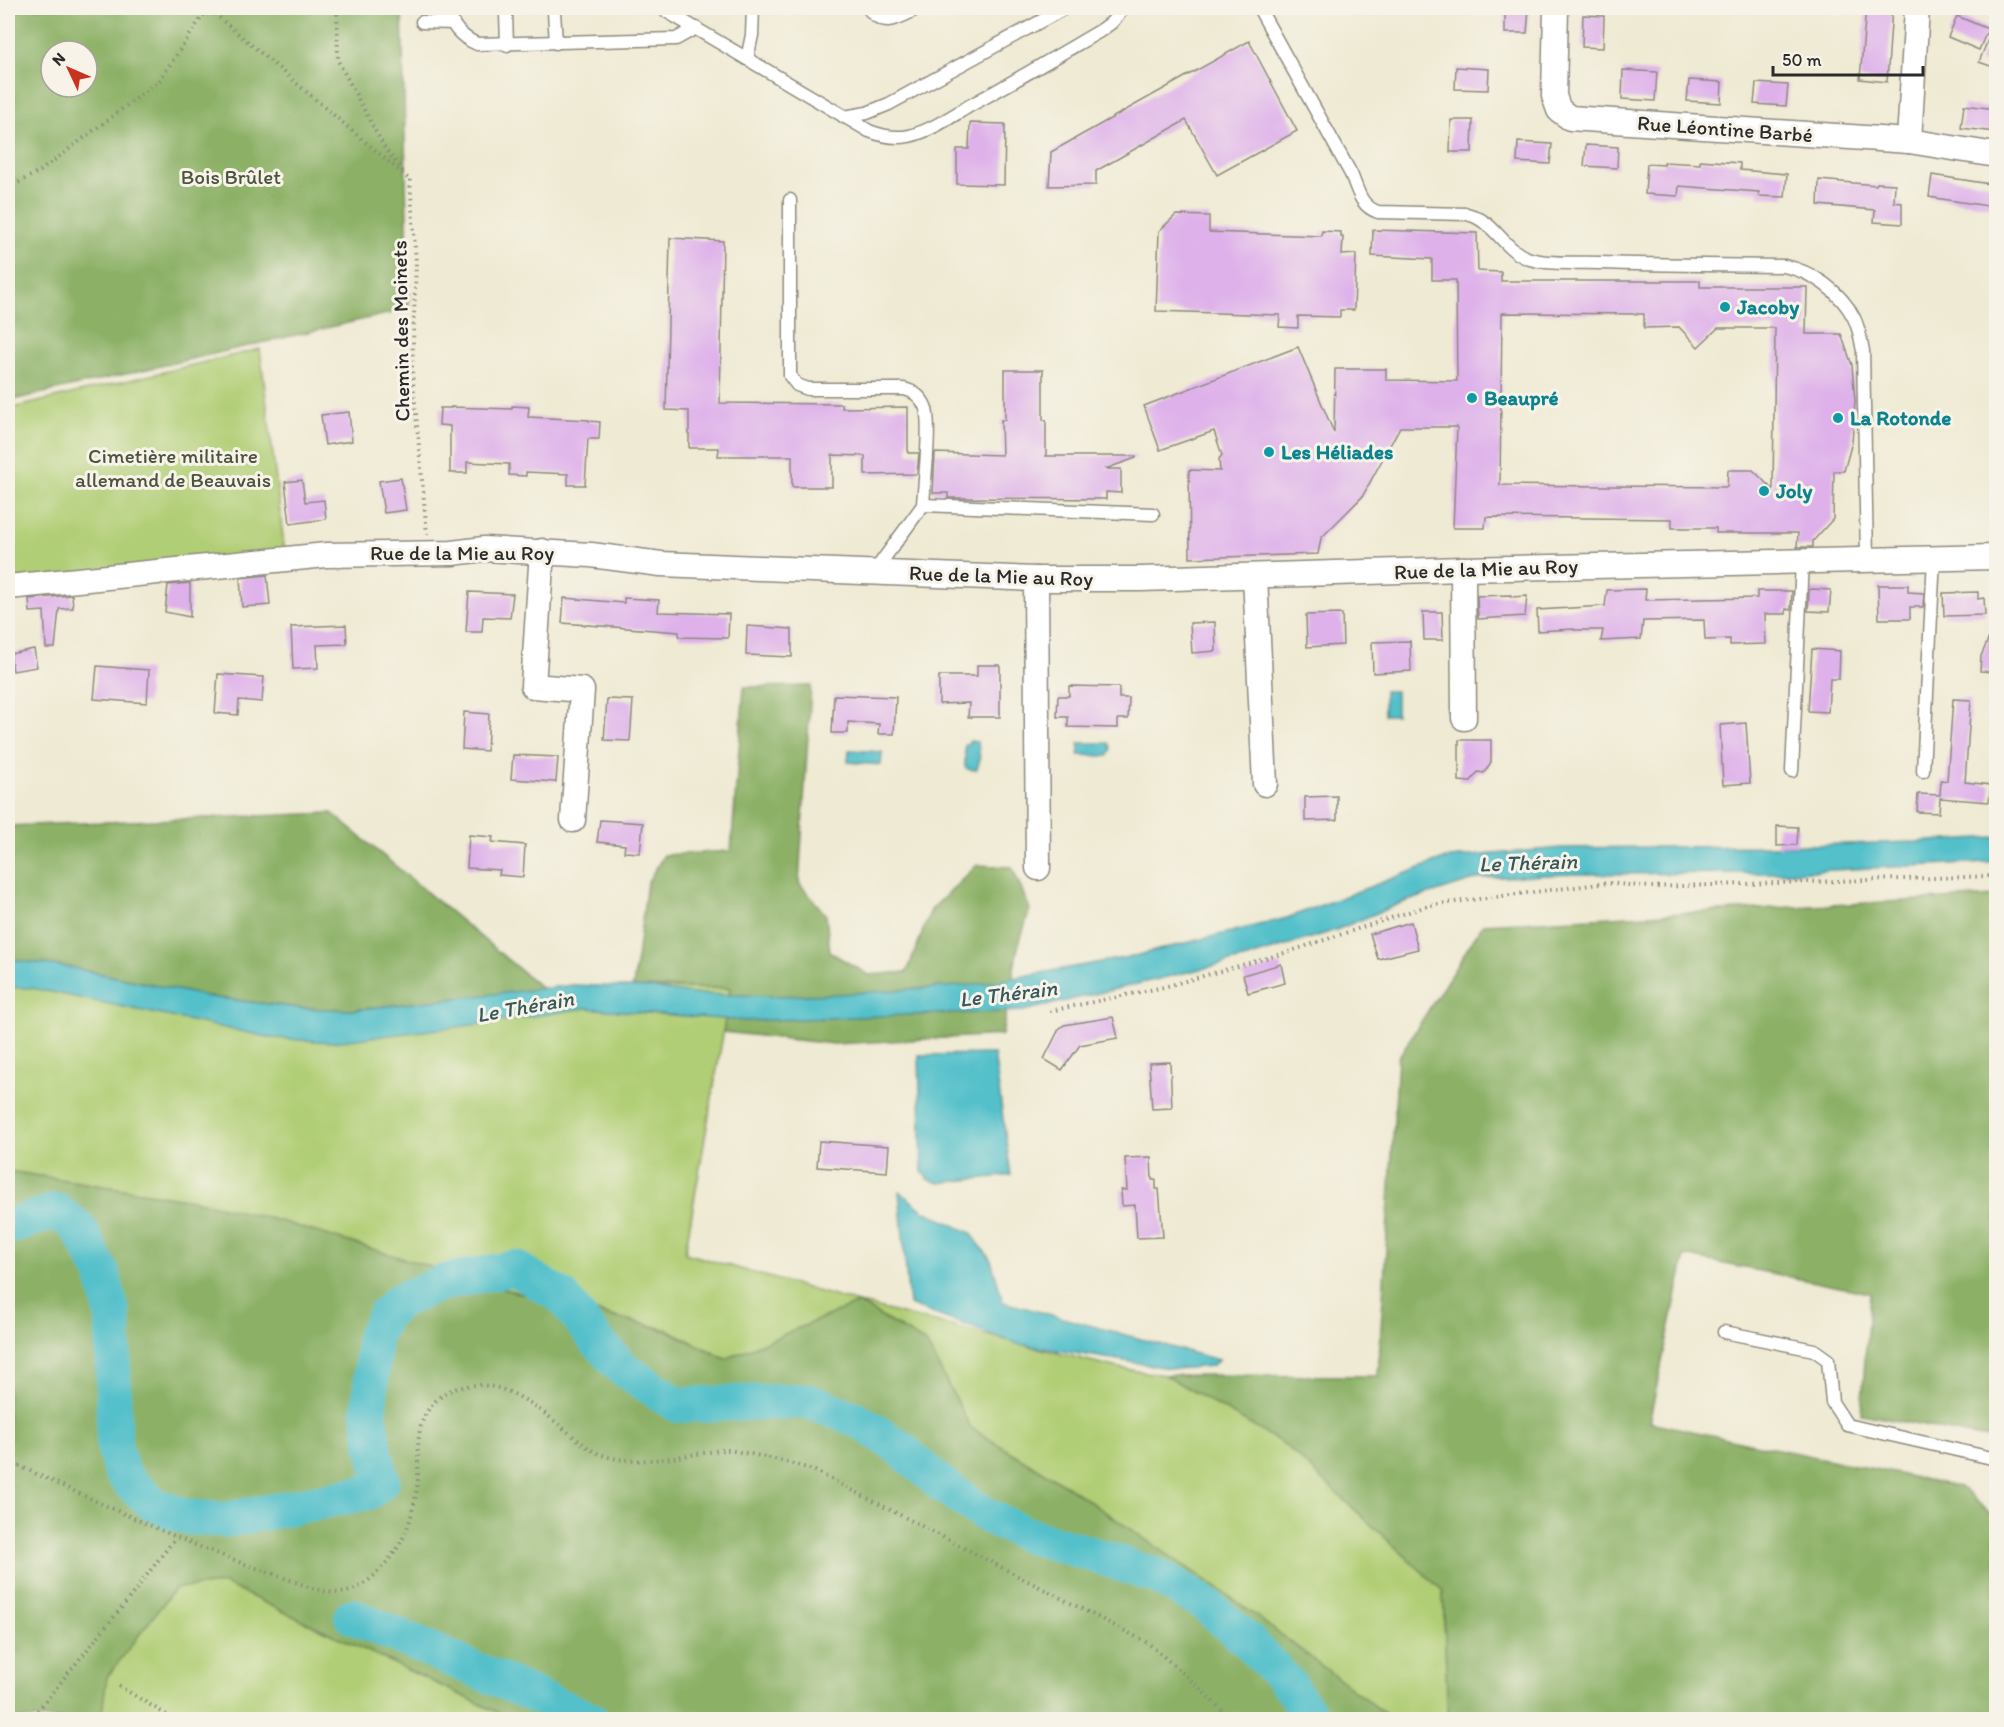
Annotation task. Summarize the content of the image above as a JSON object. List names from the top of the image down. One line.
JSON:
{"streets":{"street":["Rue Léontine Barbé","Rue de la Mie au Roy"],"path":["Chemin des Moinets"]},"crossings":[["Chemin des Moinets","Rue de la Mie au Roy"]],"water":["Le Thérain"],"parks":["Bois Brûlet","Cimetière militaire allemand de Beauvais"],"places":["Jacoby","Beaupré","La Rotonde","Les Héliades","Joly"],"scale_bar":"50 m","north":"top left"}
